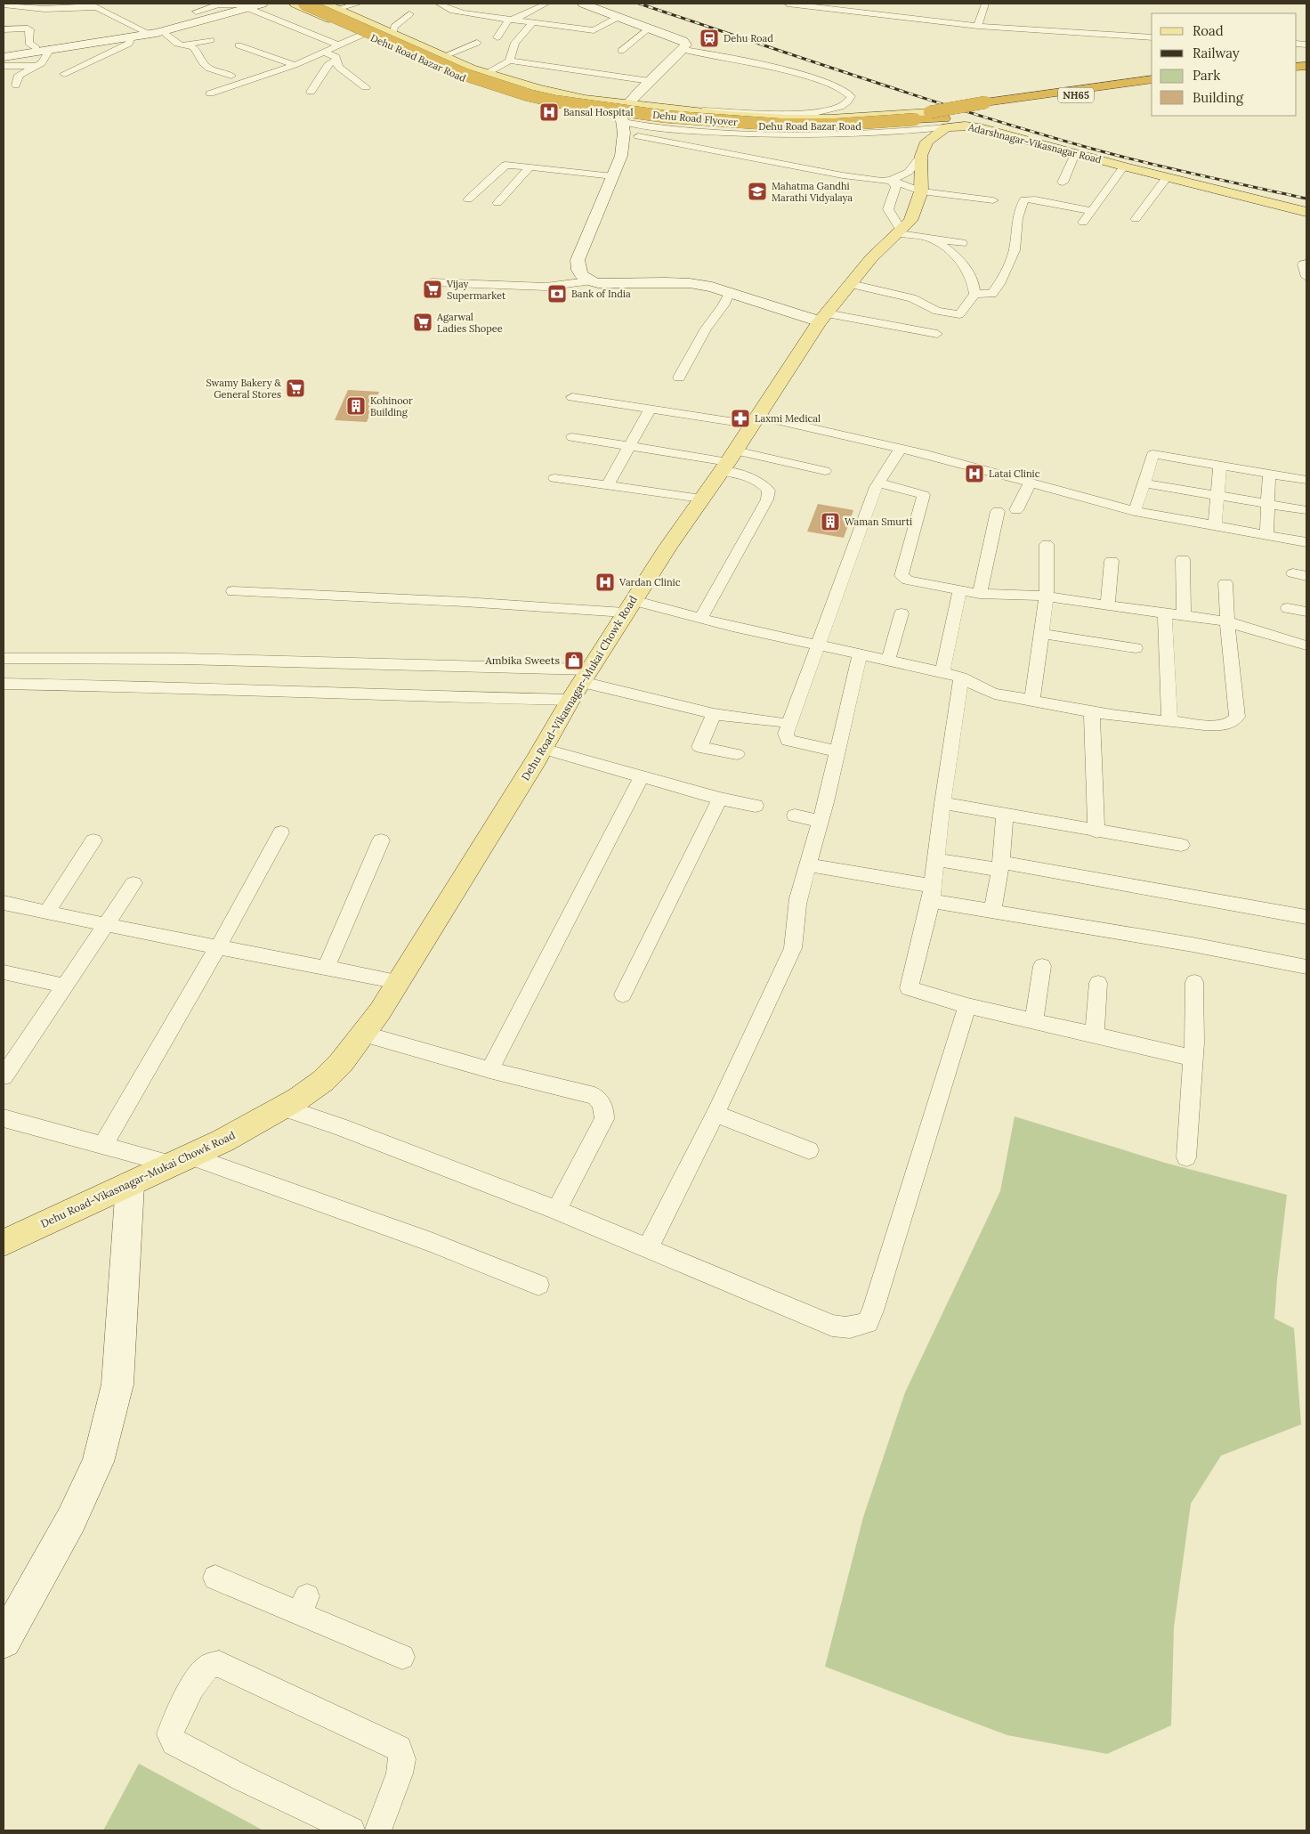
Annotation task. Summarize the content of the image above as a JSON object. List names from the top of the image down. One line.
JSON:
{"streets":{"highway":["NH65","Dehu Road Flyover"],"main road":["Dehu Road Bazar Road","Adarshnagar-Vikasnagar Road","Dehu Road-Vikasnagar-Mukai Chowk Road"]},"crossings":[["Dehu Road Bazar Road","NH65"],["Dehu Road Bazar Road","Dehu Road Flyover"],["Dehu Road Bazar Road","Adarshnagar-Vikasnagar Road"],["NH65","Dehu Road Flyover"],["NH65","Adarshnagar-Vikasnagar Road"],["Dehu Road Flyover","Adarshnagar-Vikasnagar Road"]],"places":{"station":["Dehu Road"],"hospital":["Bansal Hospital","Latai Clinic","Vardan Clinic"],"school or university":["Mahatma Gandhi Marathi Vidyalaya"],"supermarket":["Vijay Supermarket","Agarwal Ladies Shopee","Swamy Bakery & General Stores"],"bank":["Bank of India"],"building":["Kohinoor Building","Waman Smurti"],"pharmacy":["Laxmi Medical"],"shop":["Ambika Sweets"]},"legend":["Road","Railway","Park","Building"]}
